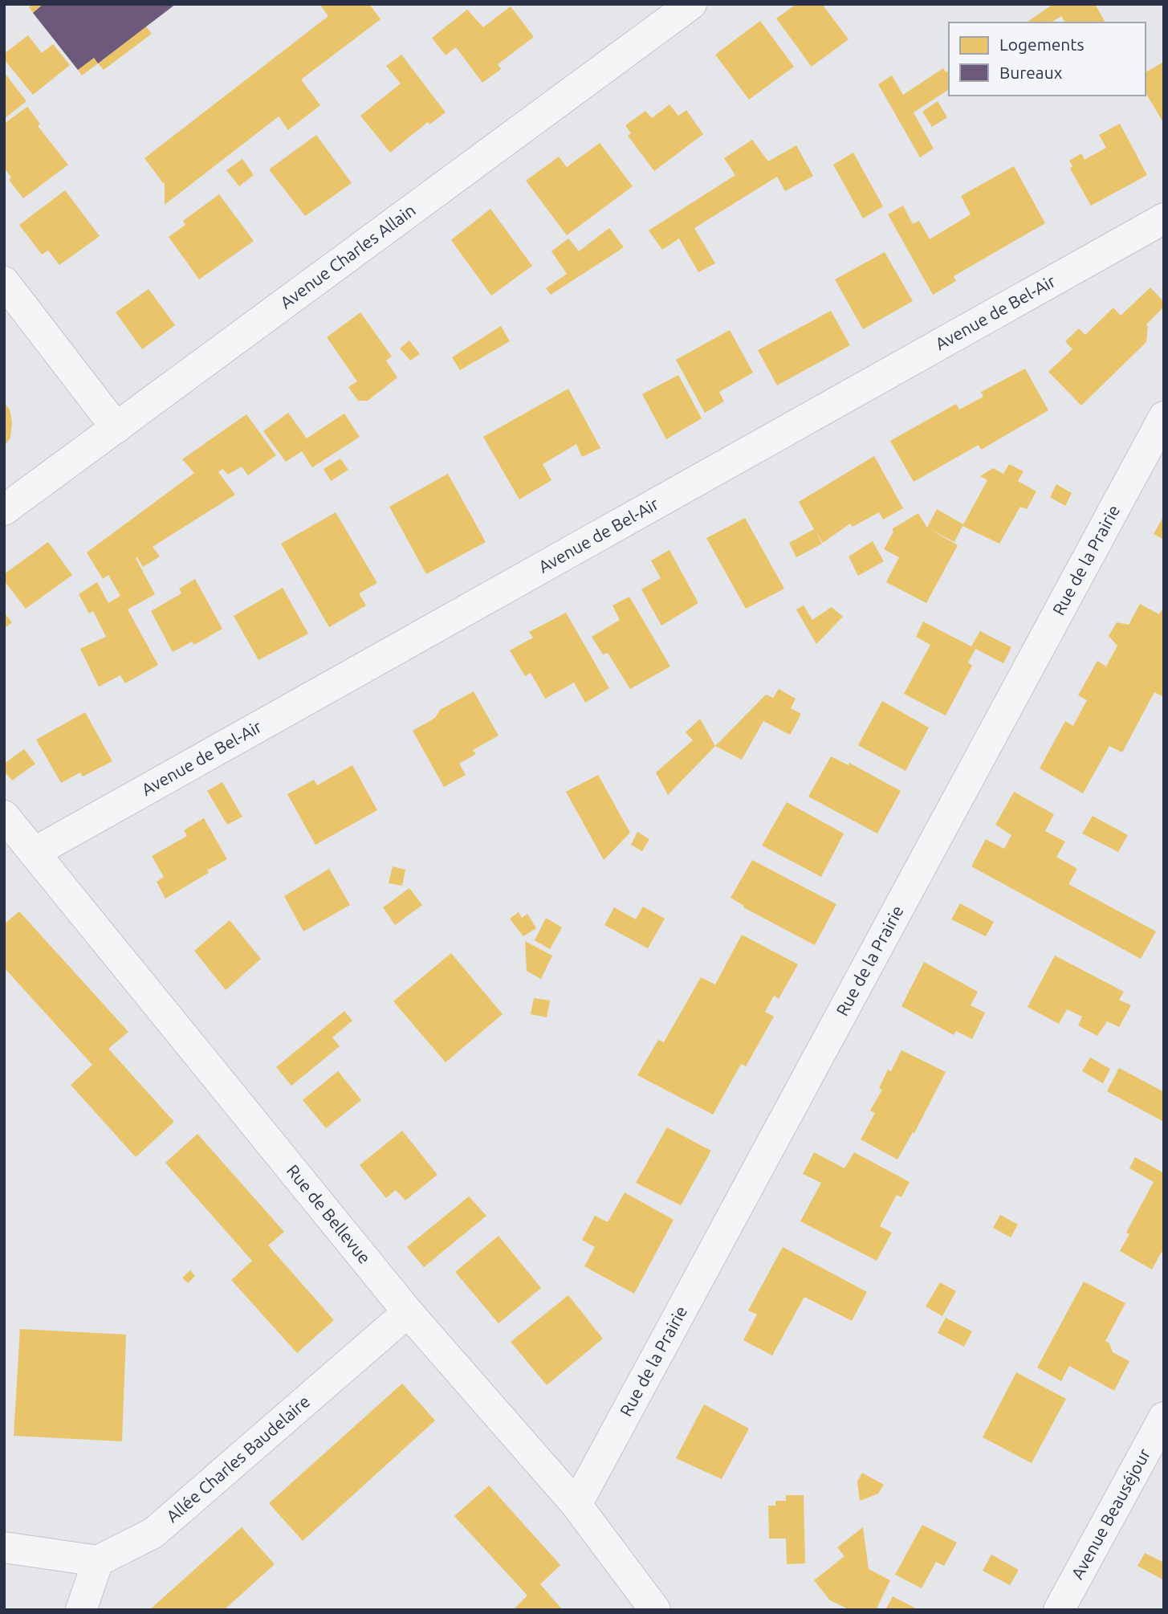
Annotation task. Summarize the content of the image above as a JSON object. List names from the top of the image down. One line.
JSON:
{"streets":{"street":["Avenue Charles Allain","Avenue de Bel-Air","Rue de la Prairie","Rue de Bellevue","Allée Charles Baudelaire","Avenue Beauséjour"]},"crossings":[["Avenue de Bel-Air","Rue de Bellevue"],["Rue de la Prairie","Rue de Bellevue"],["Rue de Bellevue","Allée Charles Baudelaire"]],"legend":["Logements","Bureaux"]}
